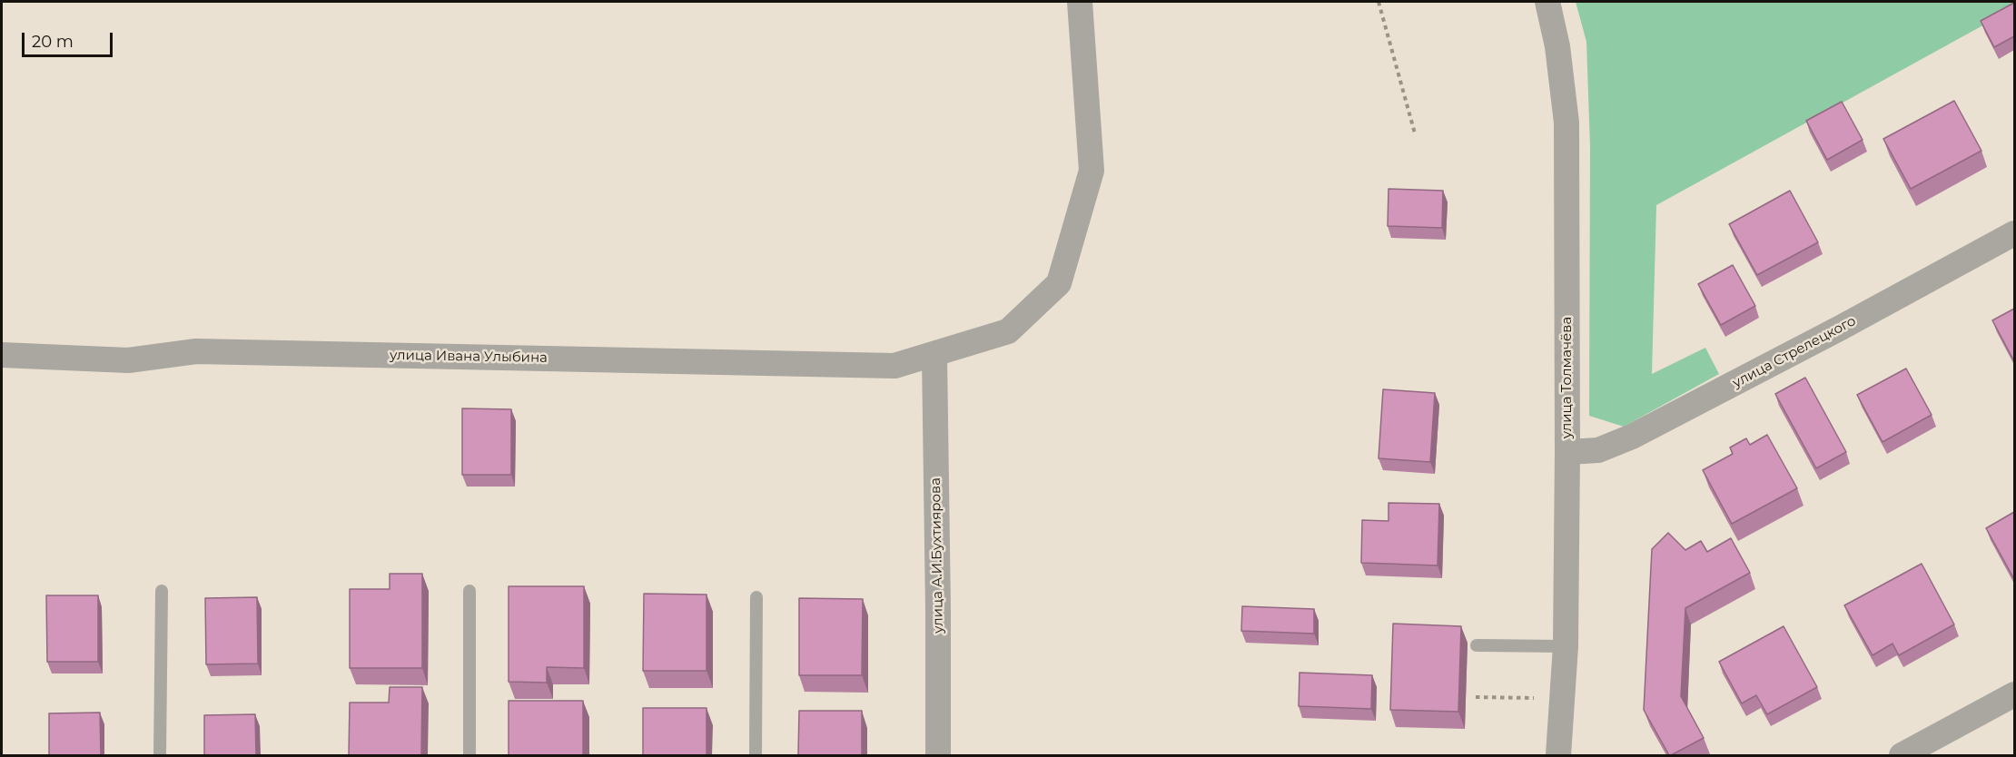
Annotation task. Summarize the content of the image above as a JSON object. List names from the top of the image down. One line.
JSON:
{"streets":{"street":["улица Стрелецкого","улица Ивана Улыбина","улица Толмачёва","улица А.И.Бухтиярова"]},"crossings":[["улица Стрелецкого","улица Толмачёва"],["улица Ивана Улыбина","улица А.И.Бухтиярова"]],"scale_bar":"20 m"}
